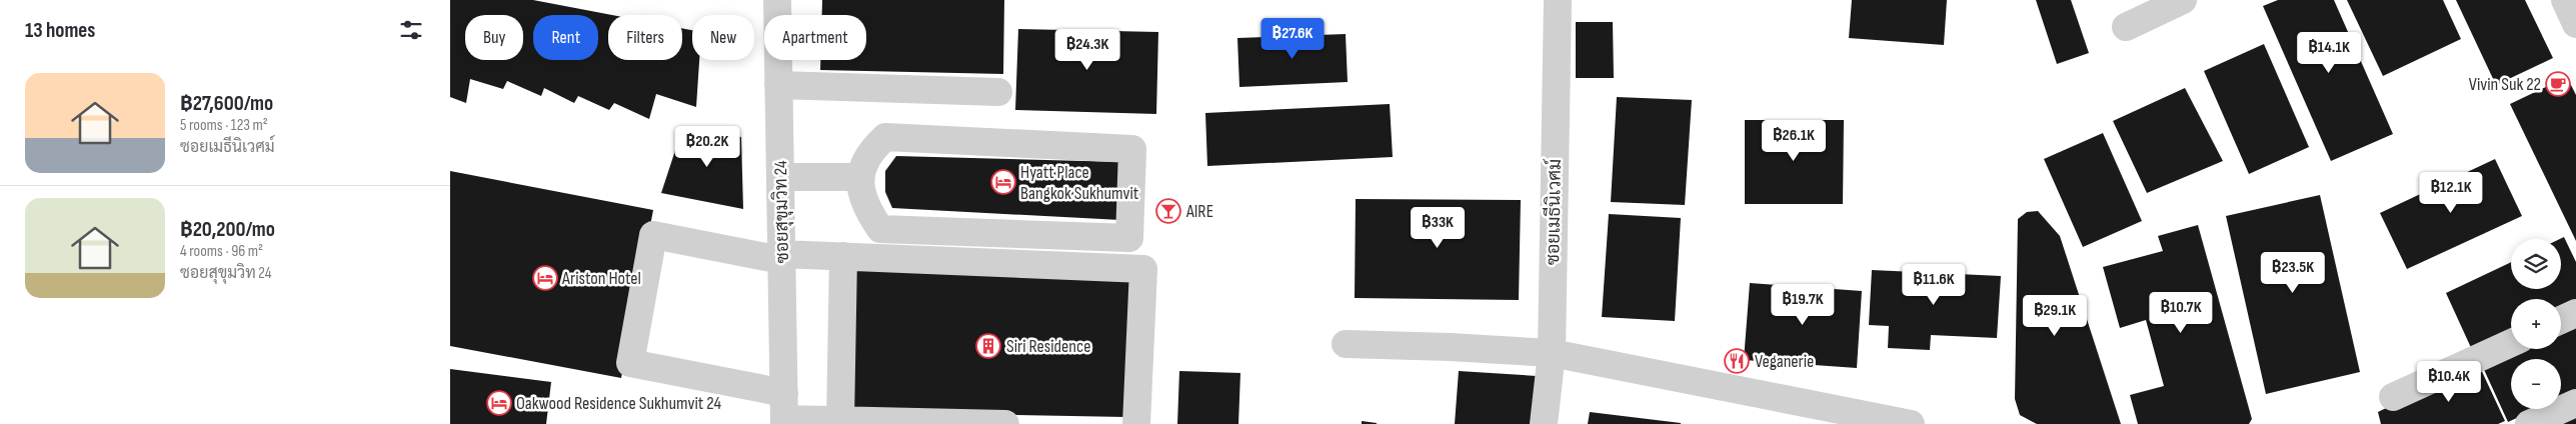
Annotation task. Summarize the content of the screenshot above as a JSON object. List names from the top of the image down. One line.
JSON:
{"streets":{"street":["ซอยสุขุมวิท 24","ซอยเมธีนิเวศม์"]},"places":{"cafe":["Vivin Suk 22"],"hotel":["Hyatt Place Bangkok Sukhumvit","Ariston Hotel","Oakwood Residence Sukhumvit 24"],"bar":["AIRE"],"building":["Siri Residence"],"restaurant":["Veganerie"]},"page":{"heading":"13 homes","chip":["Buy","Rent","Filters","New","Apartment"],"price":["฿27.6K","฿24.3K","฿14.1K","฿26.1K","฿20.2K","฿12.1K","฿33K","฿23.5K","฿11.6K","฿19.7K","฿10.7K","฿29.1K","฿10.4K"],"list":[{"name":"฿27,600/mo","note":"5 rooms · 123 m² · ซอยเมธีนิเวศม์"},{"name":"฿20,200/mo","note":"4 rooms · 96 m² · ซอยสุขุมวิท 24"}],"map_buttons":["+","−"]}}
